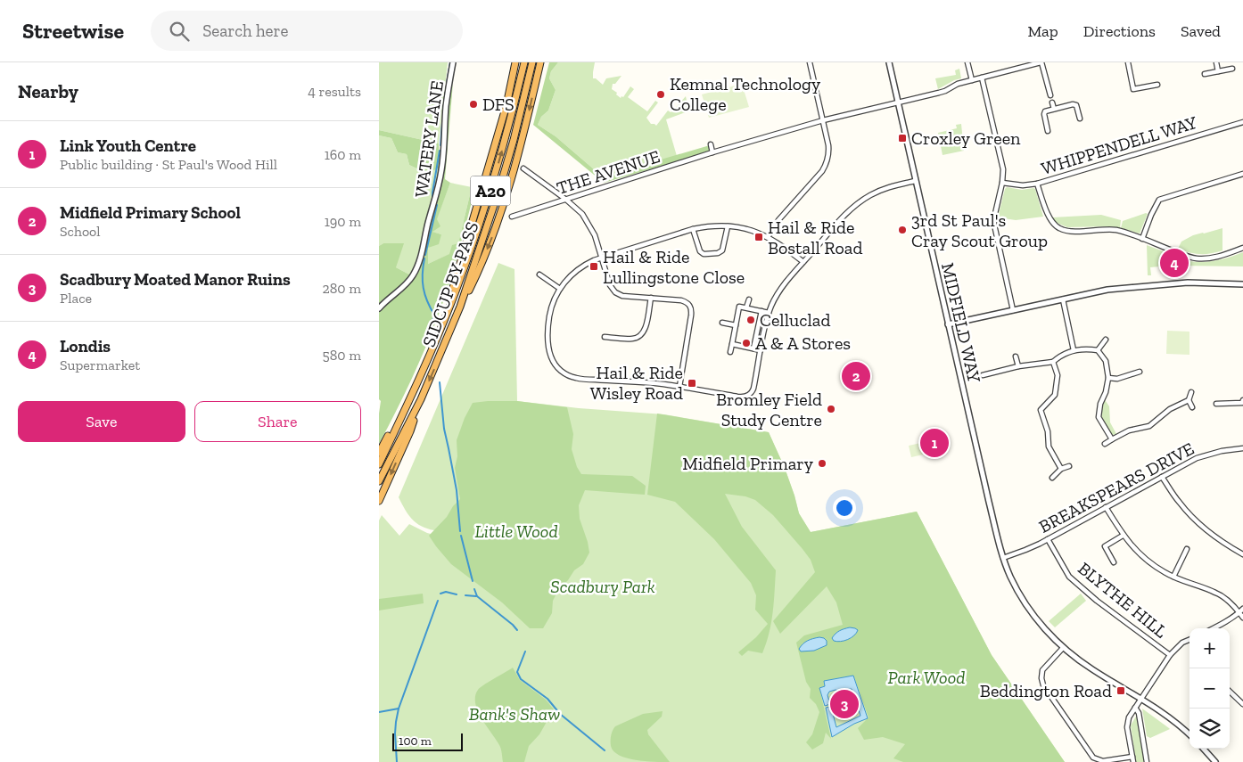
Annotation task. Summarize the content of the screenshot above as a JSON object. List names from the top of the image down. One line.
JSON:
{"streets":{"highway":["A20","SIDCUP BY-PASS"],"street":["WATERY LANE","WHIPPENDELL WAY","THE AVENUE","MIDFIELD WAY","BREAKSPEARS DRIVE","BLYTHE HILL"]},"crossings":[["THE AVENUE","MIDFIELD WAY"],["A20","SIDCUP BY-PASS"],["MIDFIELD WAY","BREAKSPEARS DRIVE"],["BREAKSPEARS DRIVE","BLYTHE HILL"]],"parks":["Little Wood","Scadbury Park","Park Wood","Bank's Shaw"],"places":{"other":["Kemnal Technology College","DFS","3rd St Paul's Cray Scout Group","Celluclad","A & A Stores","Bromley Field Study Centre","Midfield Primary"],"transit":["Croxley Green","Hail & Ride Bostall Road","Hail & Ride Lullingstone Close","Hail & Ride Wisley Road","Beddington Road"]},"scale_bar":"100 m","page":{"header":"Streetwise","search":"Search here","nav":["Map","Directions","Saved"],"heading":["Nearby","4 results"],"list":[{"mark":"1","name":"Link Youth Centre","note":"Public building · St Paul's Wood Hill","value":"160 m"},{"mark":"2","name":"Midfield Primary School","note":"School","value":"190 m"},{"mark":"3","name":"Scadbury Moated Manor Ruins","note":"Place","value":"280 m"},{"mark":"4","name":"Londis","note":"Supermarket","value":"580 m"}],"pins":["4","2","1","3"],"buttons":["Save","Share"],"map_buttons":["+","−"],"scale":"100 m"}}
